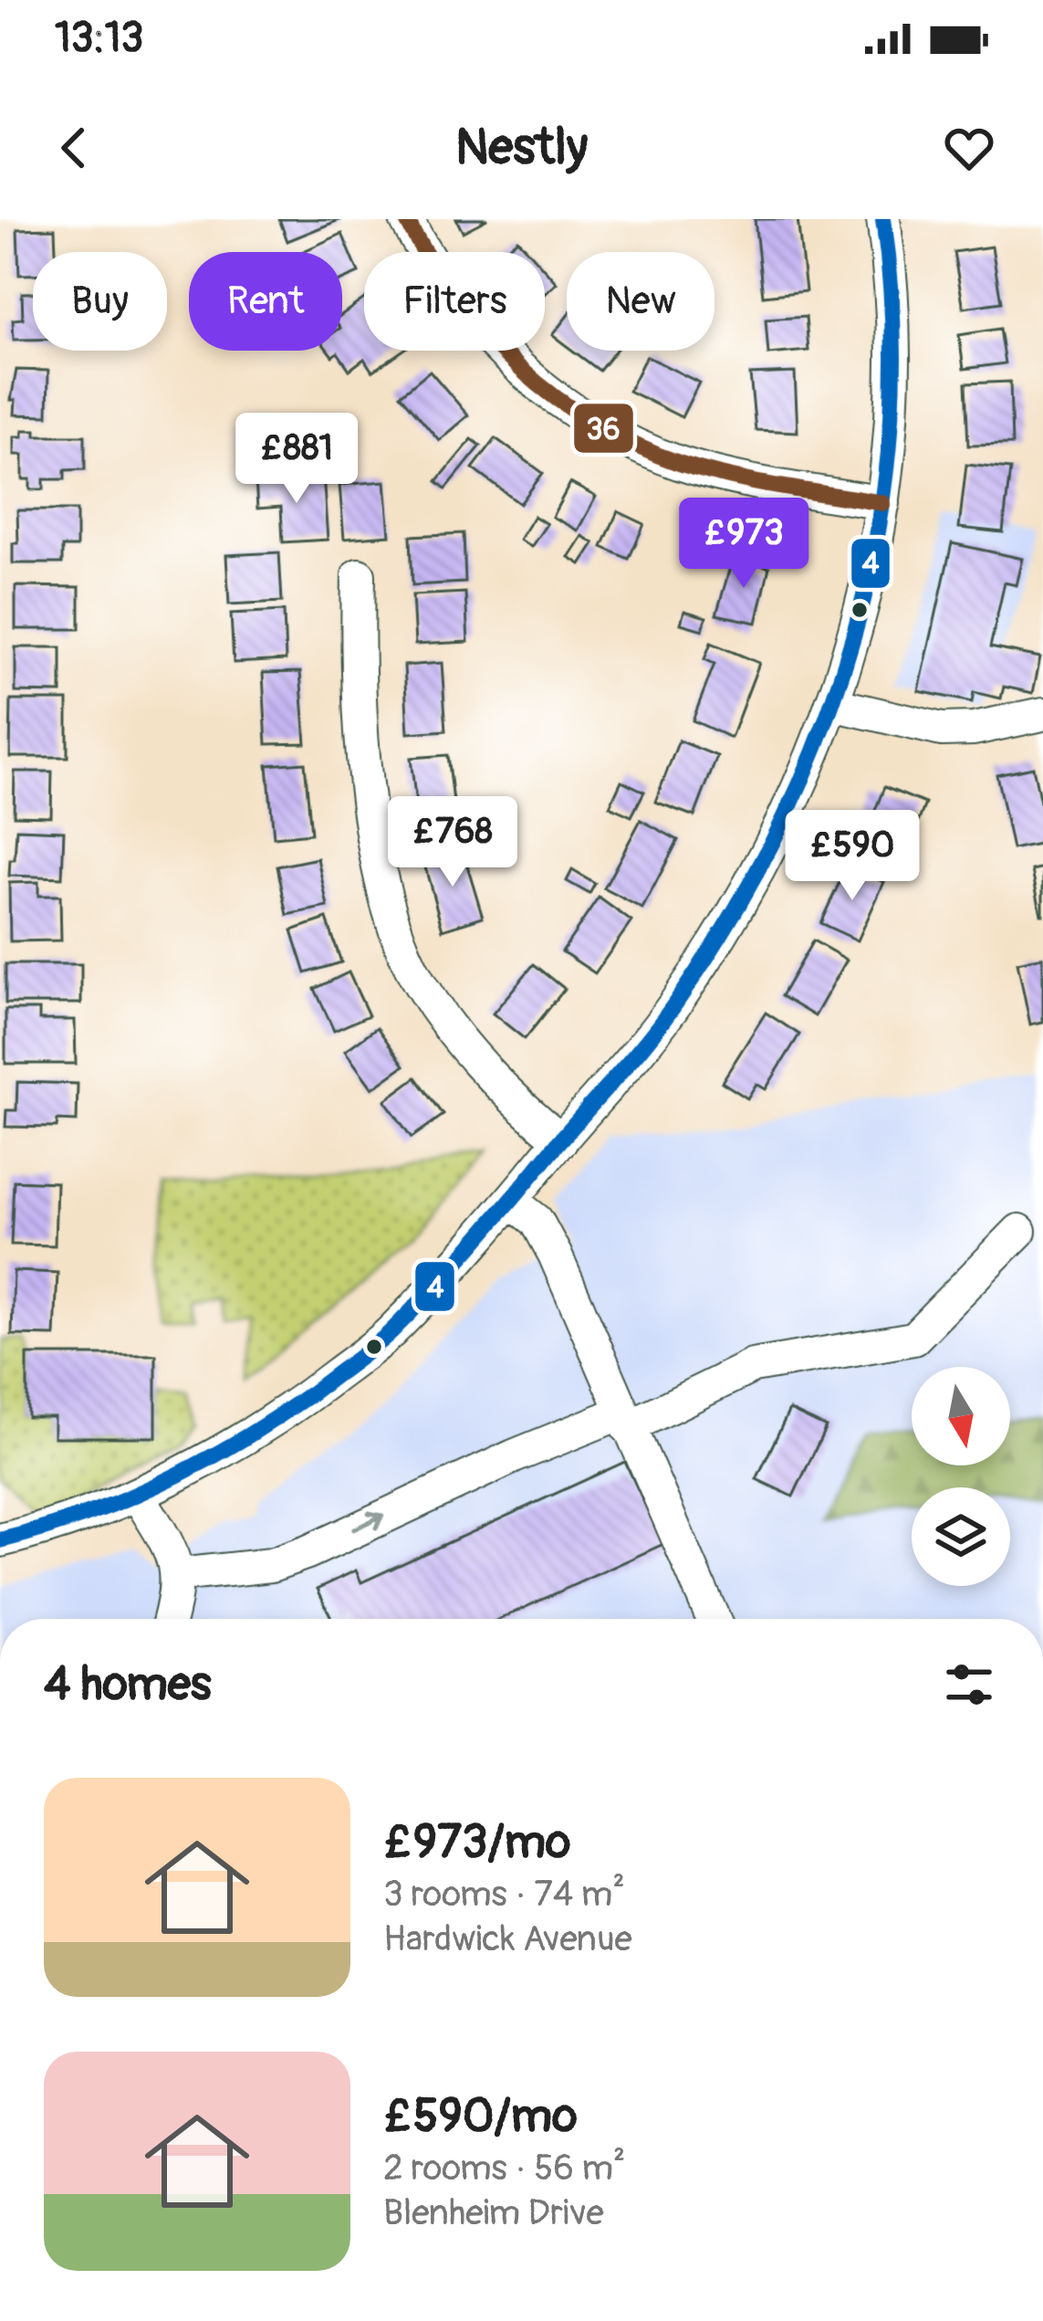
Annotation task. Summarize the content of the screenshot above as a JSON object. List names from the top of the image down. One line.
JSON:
{"lines":["transit line 4","transit line 36"],"north":"bottom","page":{"status":"13:13","header":"Nestly","chip":["Buy","Rent","Filters","New"],"price":["£881","£973","£768","£590"],"heading":"4 homes","list":[{"name":"£973/mo","note":"3 rooms · 74 m² · Hardwick Avenue"},{"name":"£590/mo","note":"2 rooms · 56 m² · Blenheim Drive"}]}}
